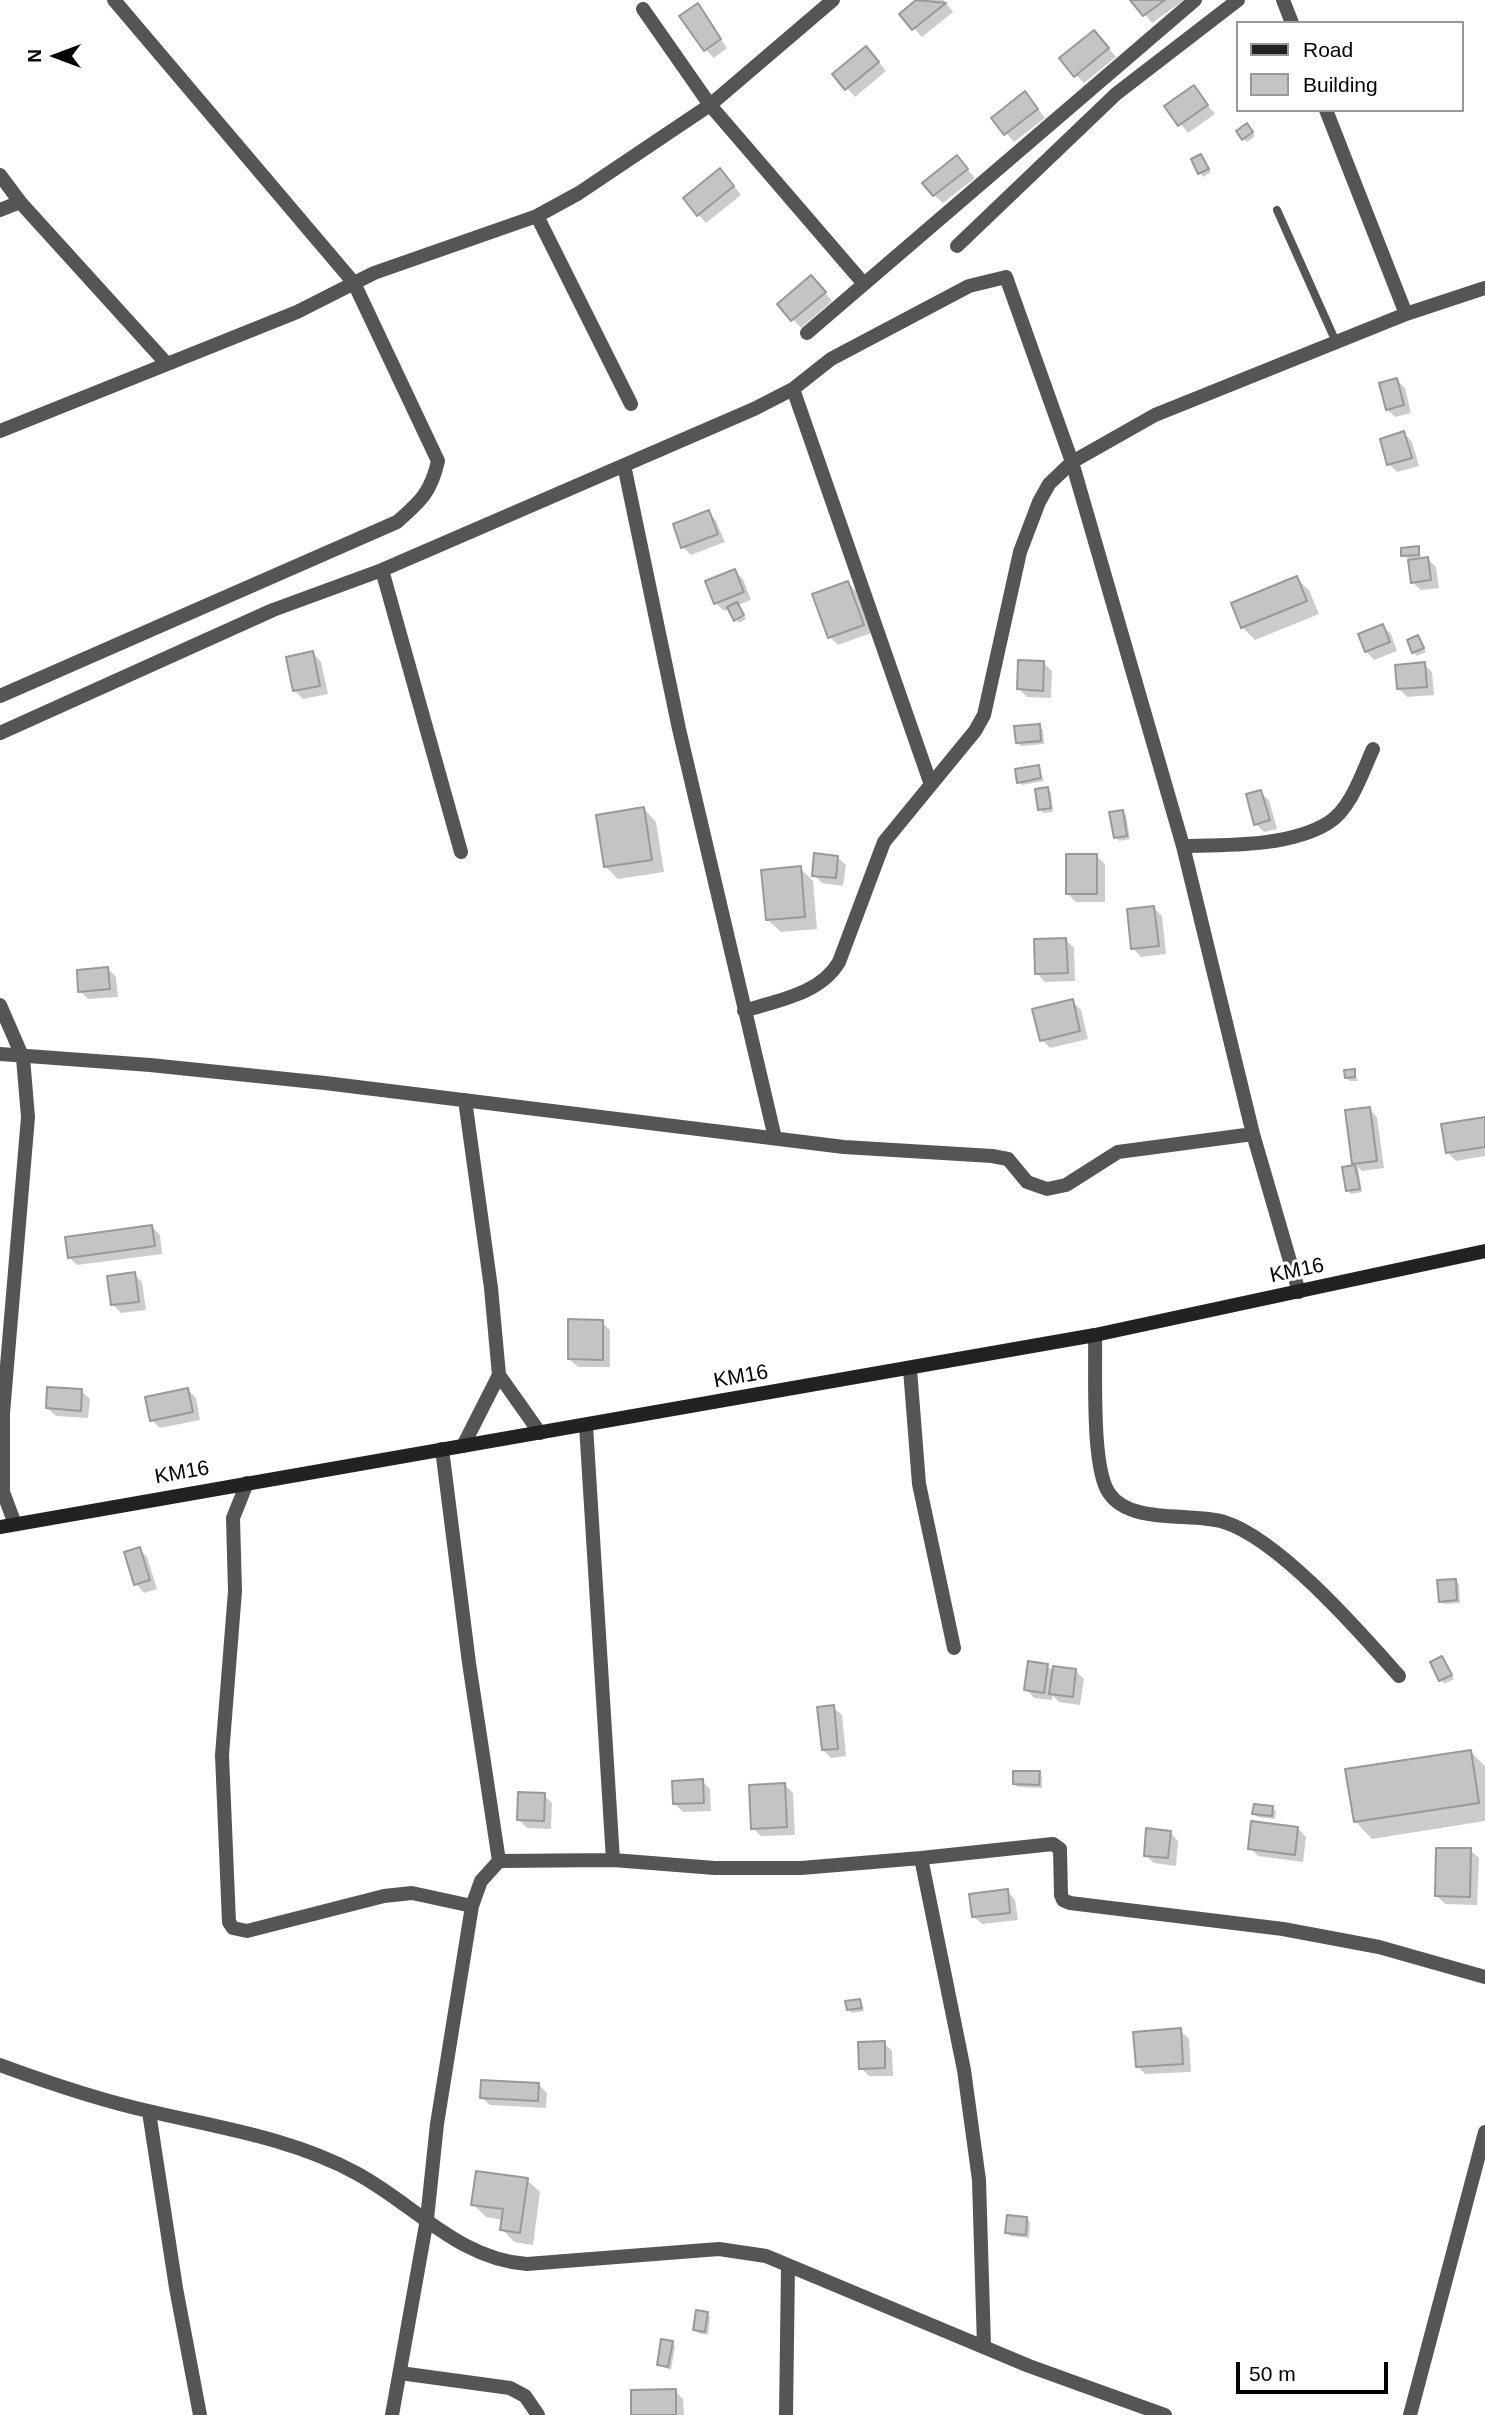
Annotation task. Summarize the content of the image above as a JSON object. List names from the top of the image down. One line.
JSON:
{"streets":{"street":["KM16"]},"legend":["Road","Building"],"scale_bar":"50 m","north":"left"}
